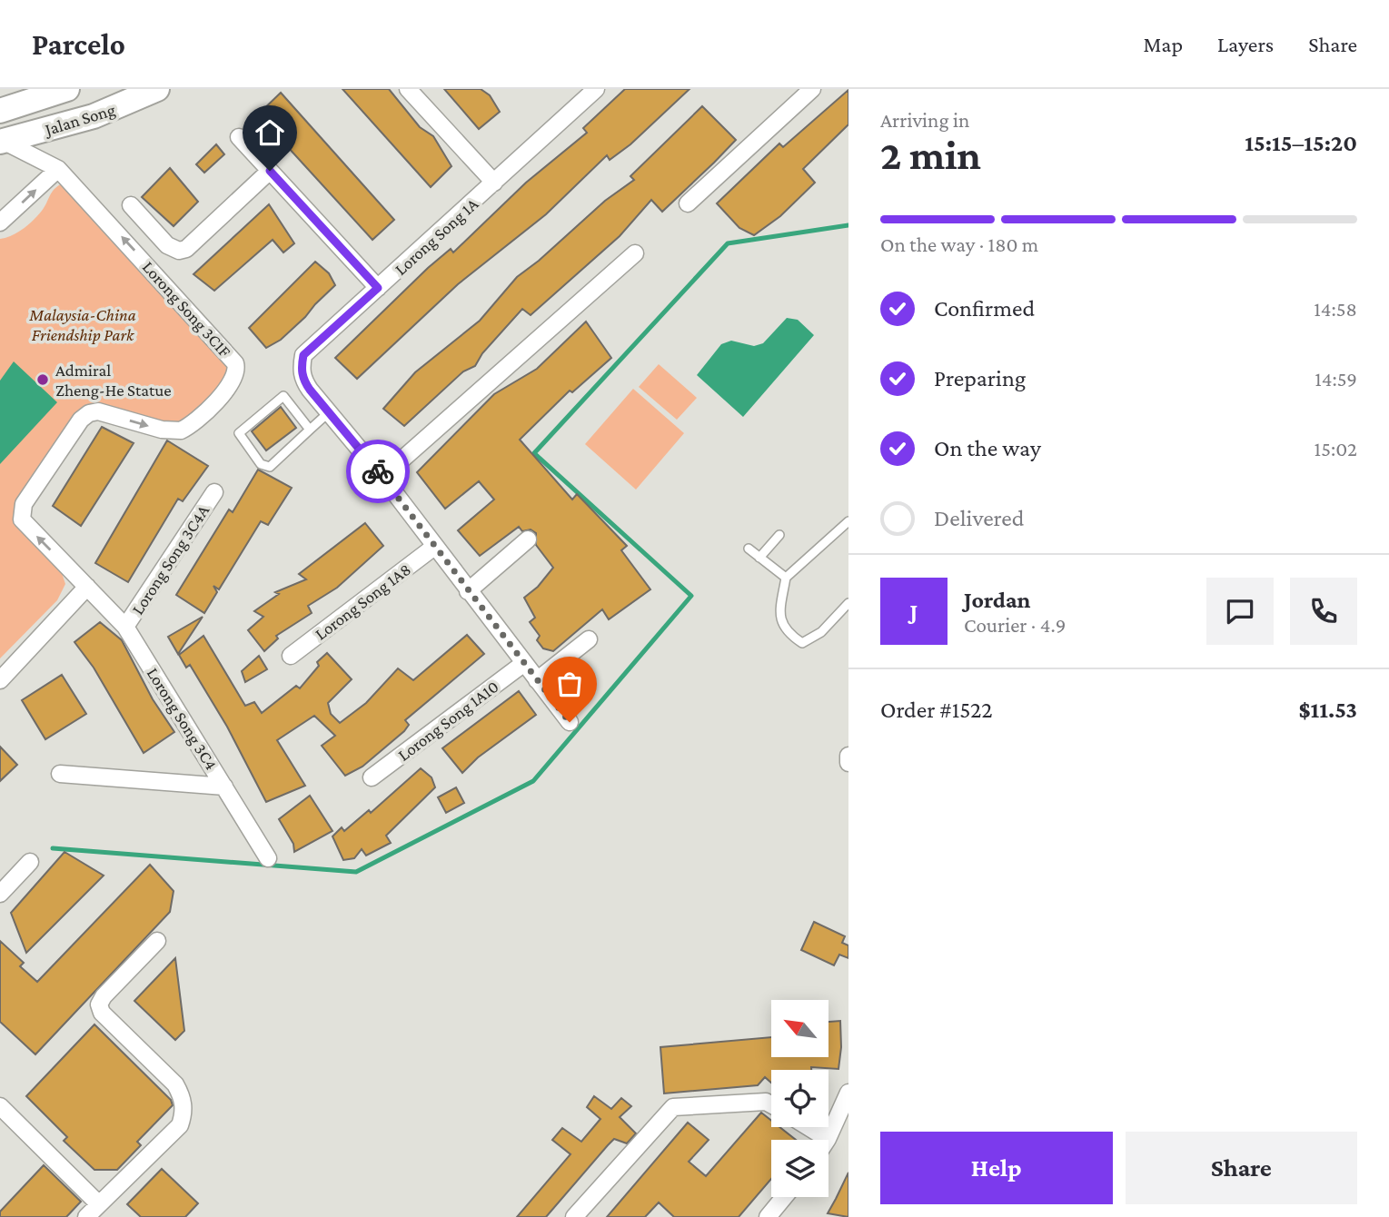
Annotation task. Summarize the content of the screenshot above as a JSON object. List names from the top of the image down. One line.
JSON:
{"streets":{"main road":["Jalan Song"],"street":["Lorong Song 1A","Lorong Song 3C1F","Lorong Song 3C4A","Lorong Song 1A8","Lorong Song 3C4","Lorong Song 1A10"]},"crossings":[["Jalan Song","Lorong Song 3C1F"],["Lorong Song 1A","Lorong Song 1A8"],["Lorong Song 1A","Lorong Song 1A10"],["Lorong Song 3C1F","Lorong Song 3C4"],["Lorong Song 3C4A","Lorong Song 3C4"]],"parks":["Malaysia-China Friendship Park"],"places":["Admiral Zheng-He Statue"],"north":"top left","page":{"header":"Parcelo","nav":["Map","Layers","Share"],"heading":["2 min","Arriving in","15:15–15:20"],"panel":["Jordan","Courier · 4.9","Order #1522","$11.53"],"bar":"On the way · 180 m","list":[["Confirmed","14:58"],["Preparing","14:59"],["On the way","15:02"],"Delivered"],"round":"J","buttons":["Help","Share"]}}
